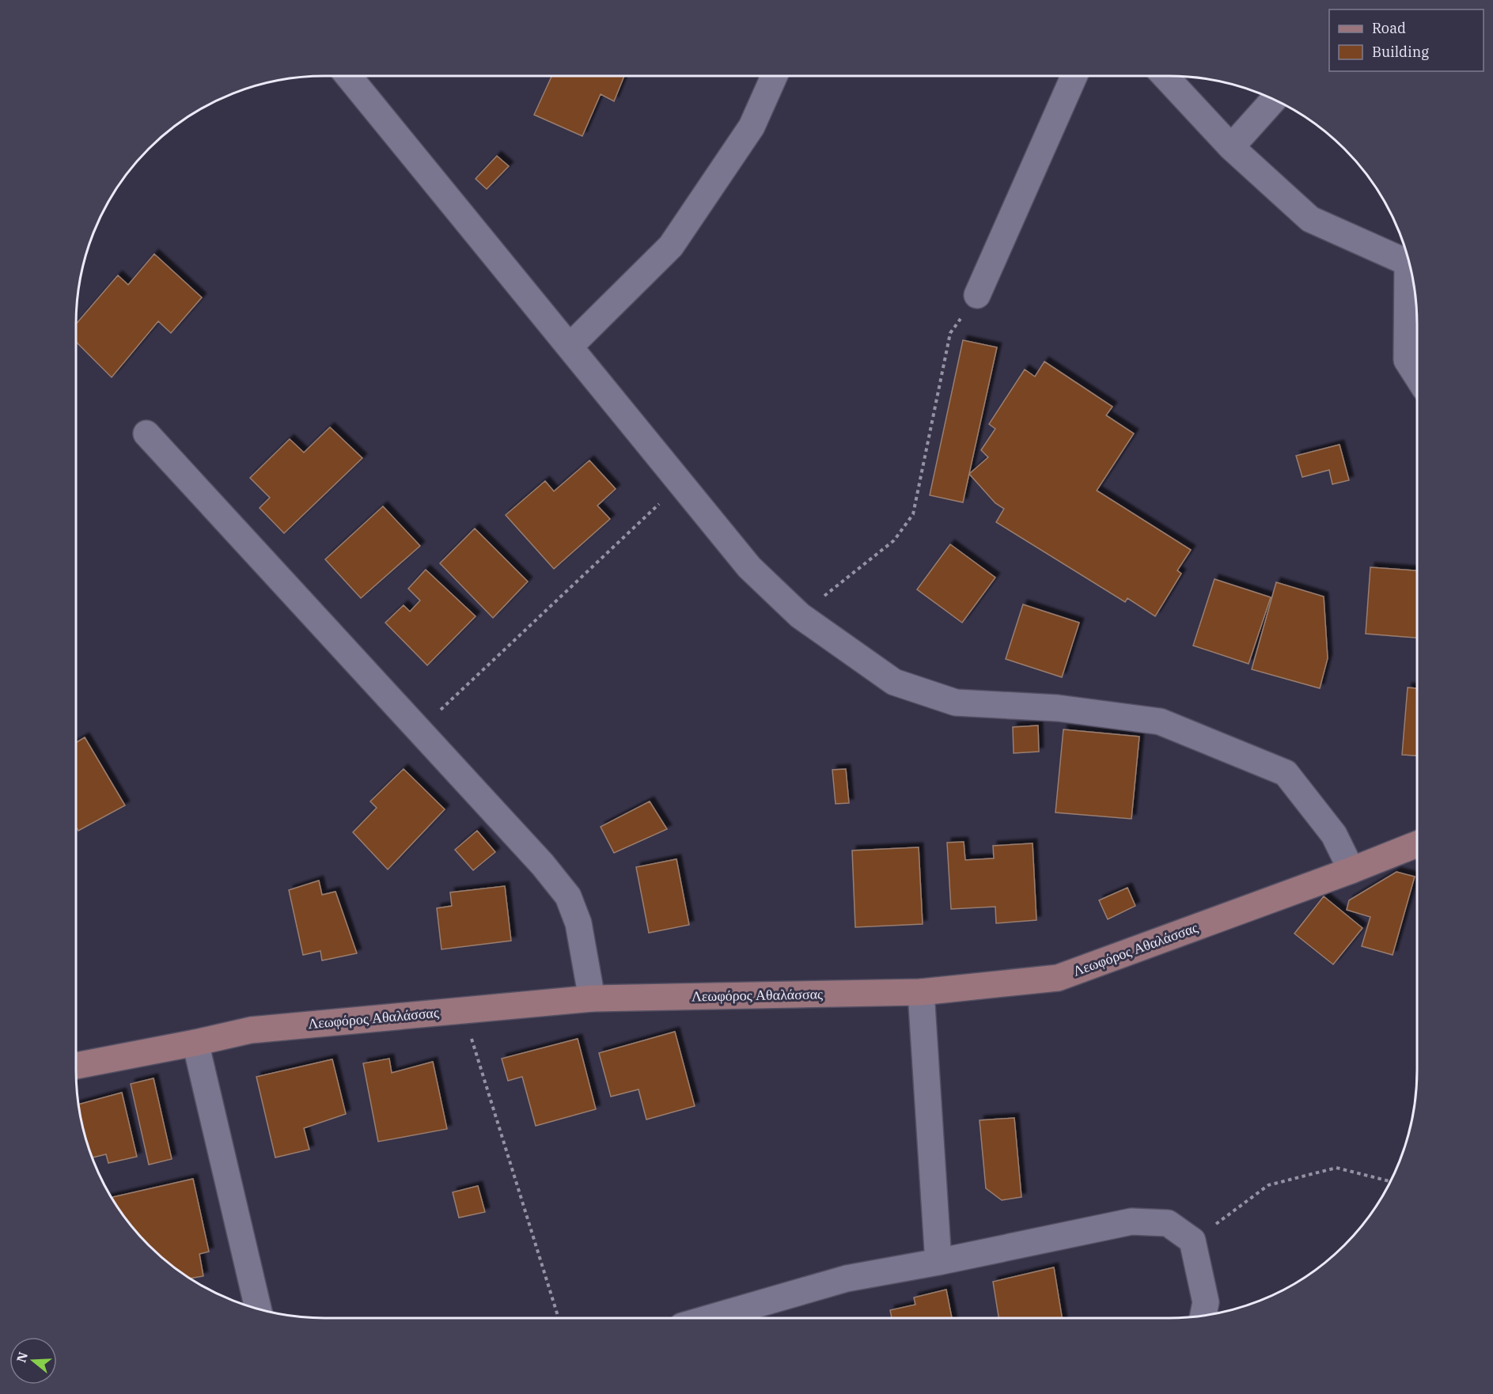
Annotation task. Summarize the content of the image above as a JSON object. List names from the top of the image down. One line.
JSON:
{"streets":{"main road":["Λεωφόρος Αθαλάσσας"]},"legend":["Road","Building"],"north":"left"}
